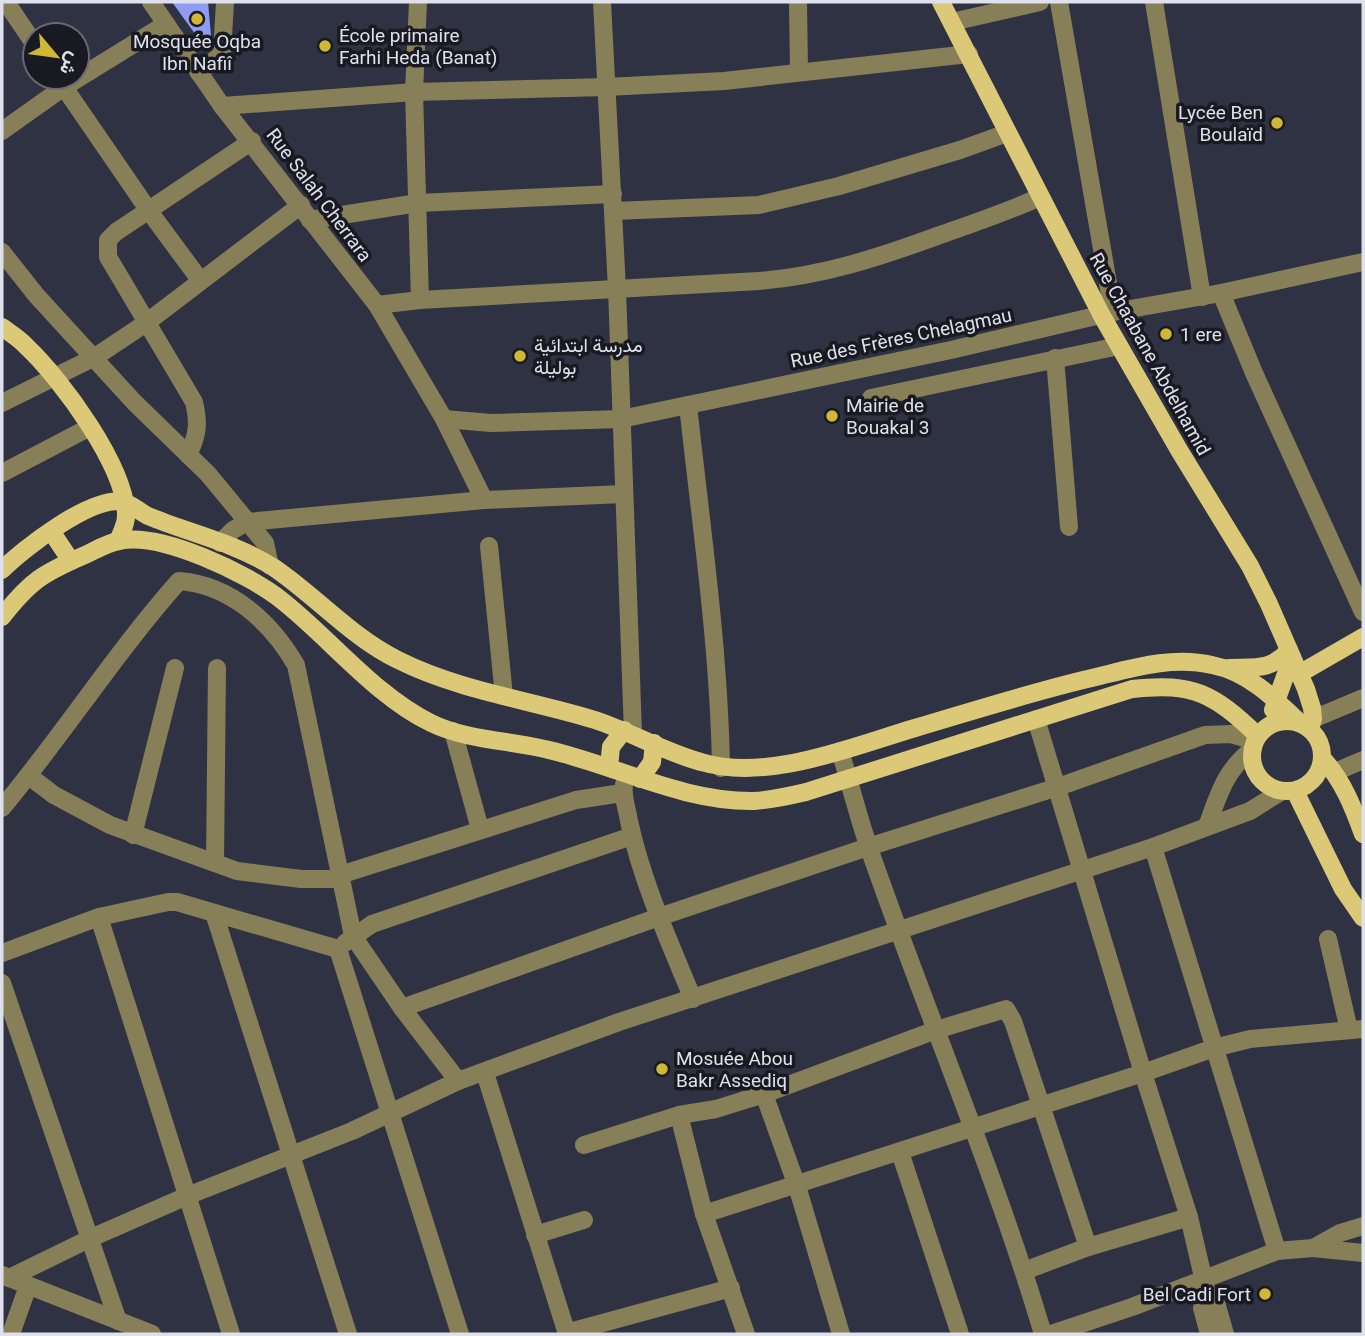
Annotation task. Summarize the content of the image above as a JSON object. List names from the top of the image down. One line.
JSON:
{"streets":{"main road":["Rue Chaabane Abdelhamid"],"street":["Rue Salah Cherrara","Rue des Frères Chelagmau"]},"crossings":[["Rue Salah Cherrara","Rue des Frères Chelagmau"],["Rue des Frères Chelagmau","Rue Chaabane Abdelhamid"]],"places":["Mosquée Oqba Ibn Nafiî","École primaire Farhi Heda (Banat)","Lycée Ben Boulaïd","1 ere","مدرسة ابتدائية بوليلة","Mairie de Bouakal 3","Mosuée Abou Bakr Assediq","Bel Cadi Fort"],"north":"bottom right"}
